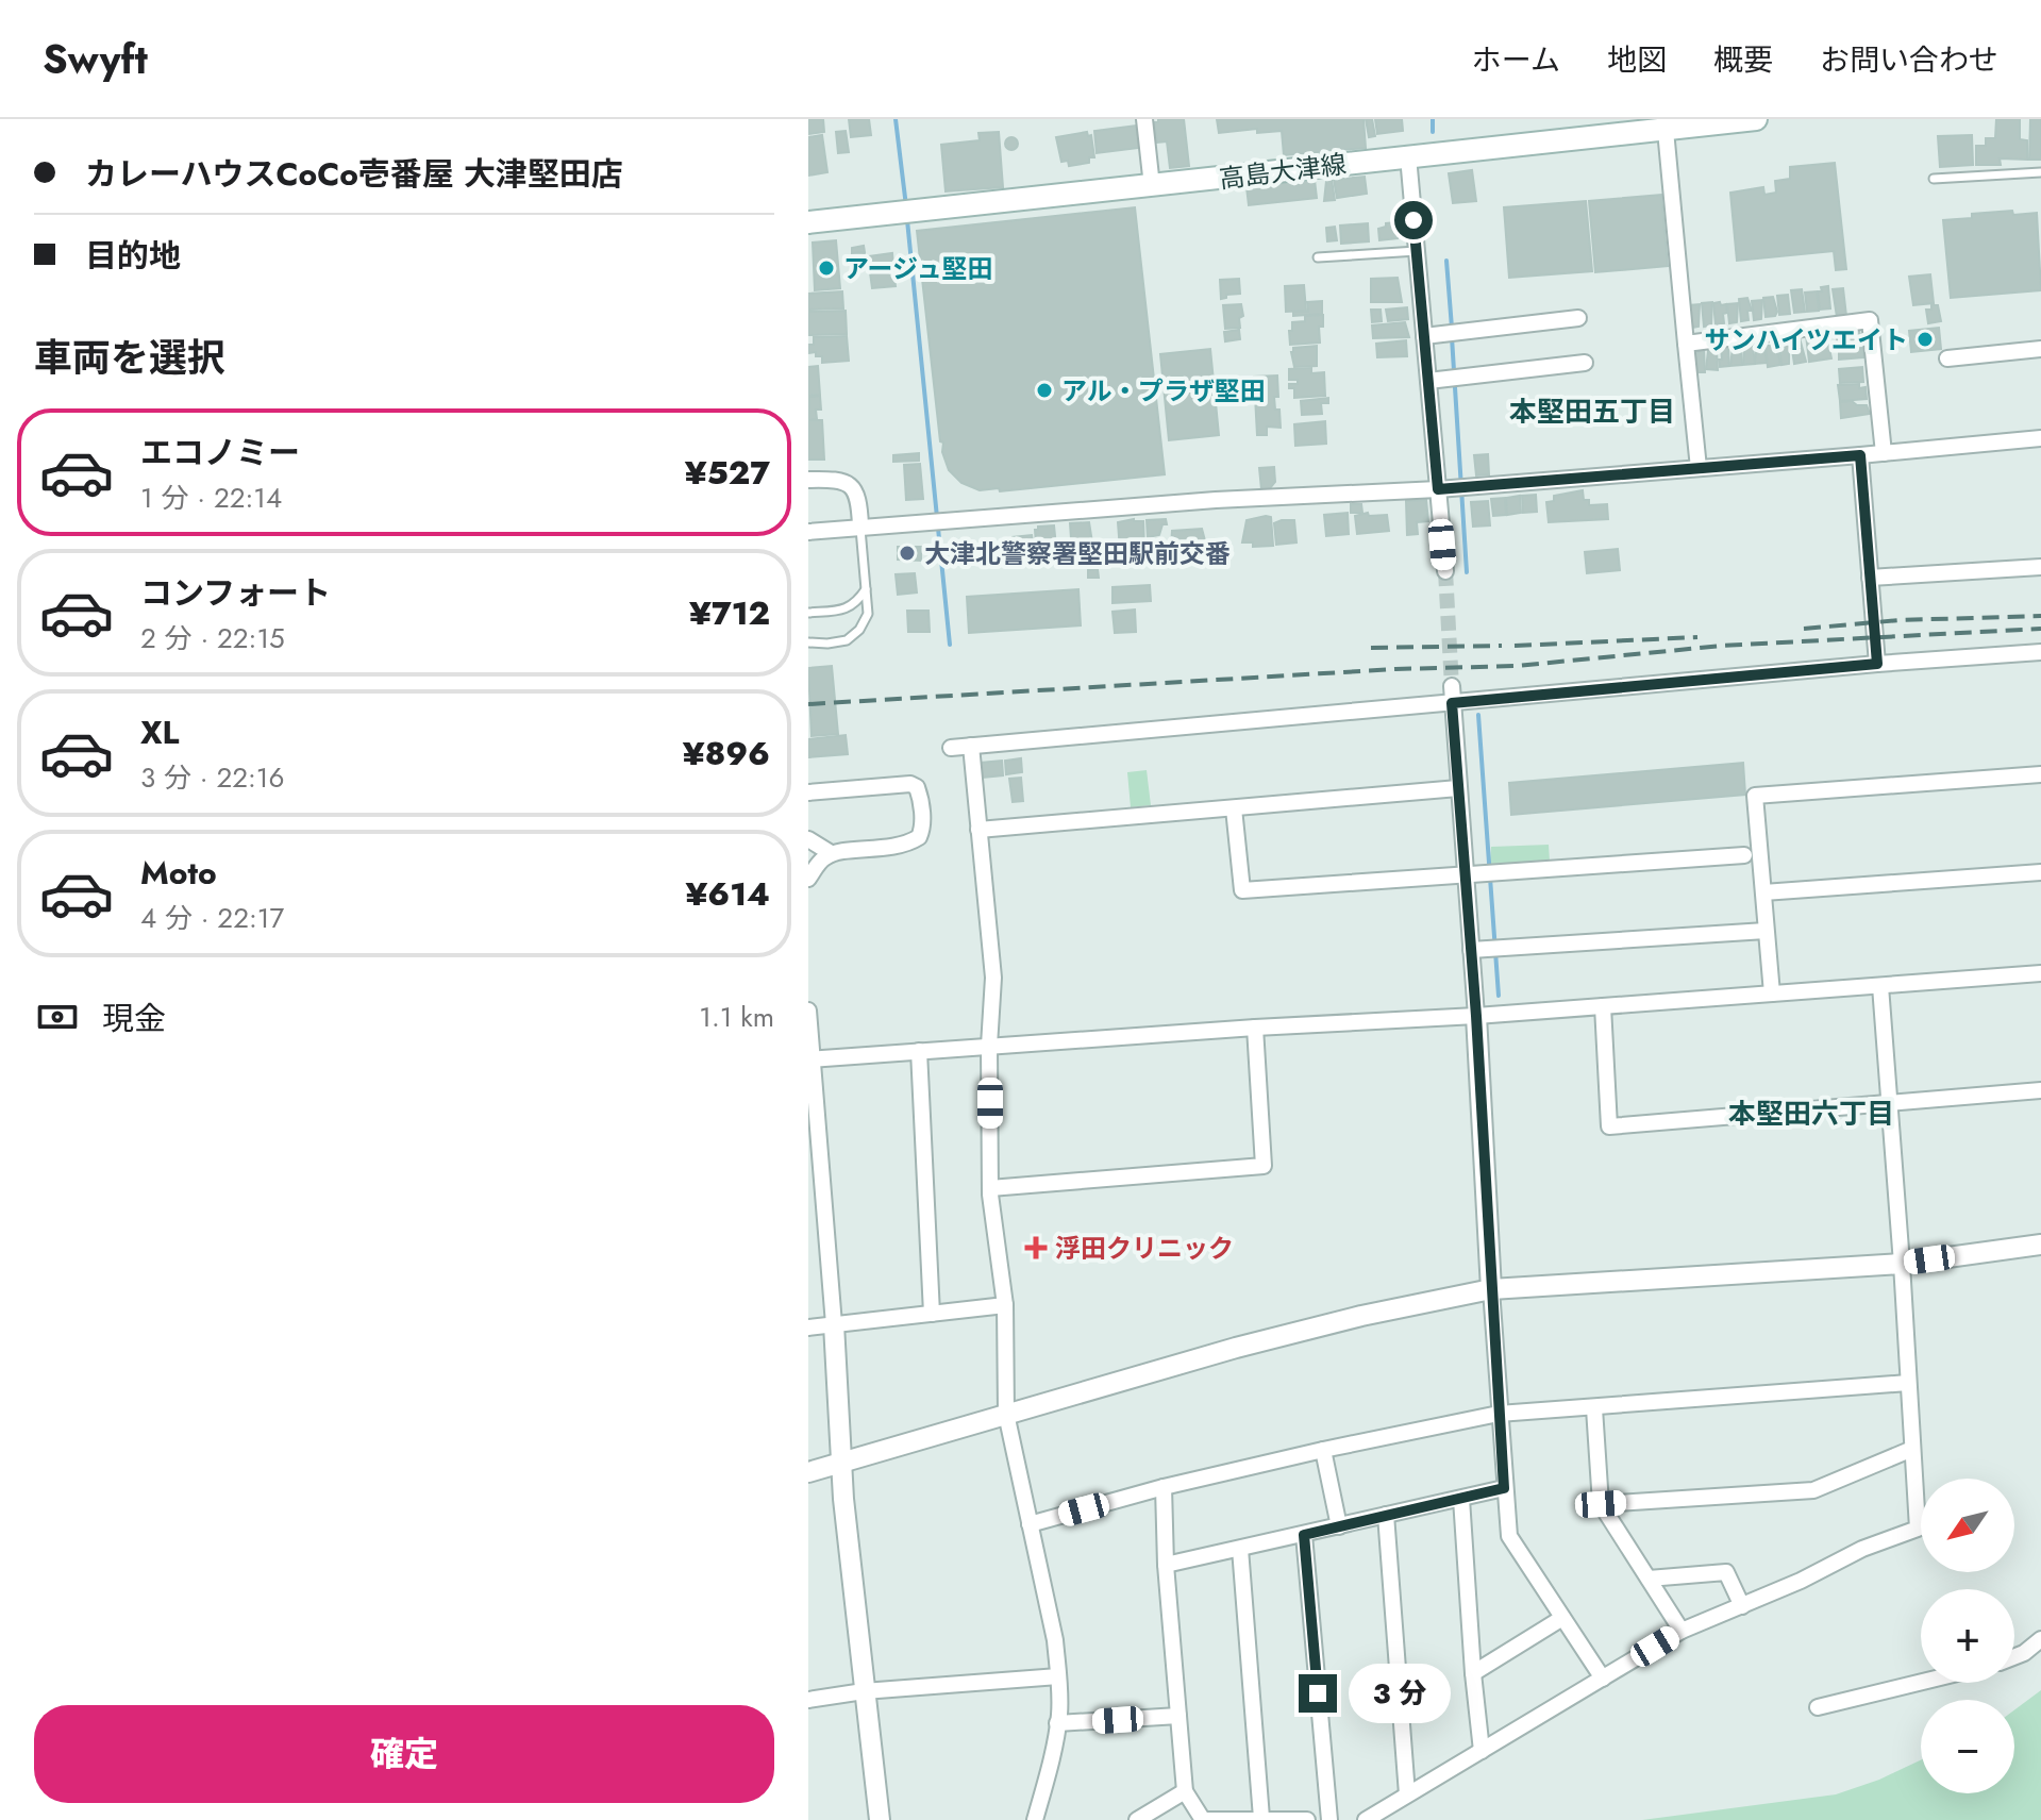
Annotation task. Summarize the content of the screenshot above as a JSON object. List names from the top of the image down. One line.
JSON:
{"streets":{"main road":["高島大津線"]},"districts":["本堅田五丁目","本堅田六丁目"],"places":{"other":["アージュ堅田","サンハイツエイト","アル・プラザ堅田","大津北警察署堅田駅前交番"],"health":["浮田クリニック"]},"north":"bottom left","page":{"header":"Swyft","nav":["ホーム","地図","概要","お問い合わせ"],"banner":["カレーハウスCoCo壱番屋 大津堅田店","目的地"],"heading":"車両を選択","list":[{"name":"エコノミー","note":"1 分 · 22:14","value":"¥527"},{"name":"コンフォート","note":"2 分 · 22:15","value":"¥712"},{"name":"XL","note":"3 分 · 22:16","value":"¥896"},{"name":"Moto","note":"4 分 · 22:17","value":"¥614"}],"pay":["現金","1.1 km"],"map_buttons":["+","−"],"bubble":"3 分","buttons":"確定"}}
